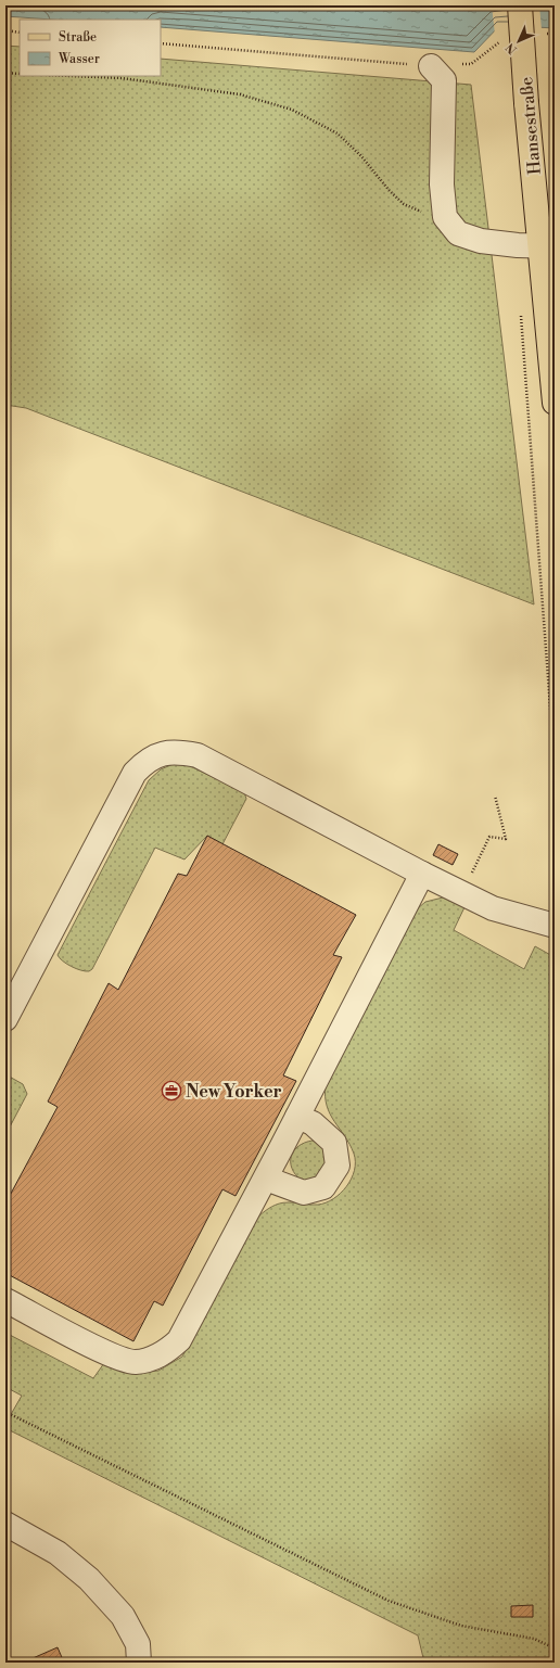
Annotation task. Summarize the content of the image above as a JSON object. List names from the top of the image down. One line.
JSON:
{"streets":{"main road":["Hansestraße"]},"places":{"office":["New Yorker"]},"legend":["Straße","Wasser"],"north":"bottom left"}
